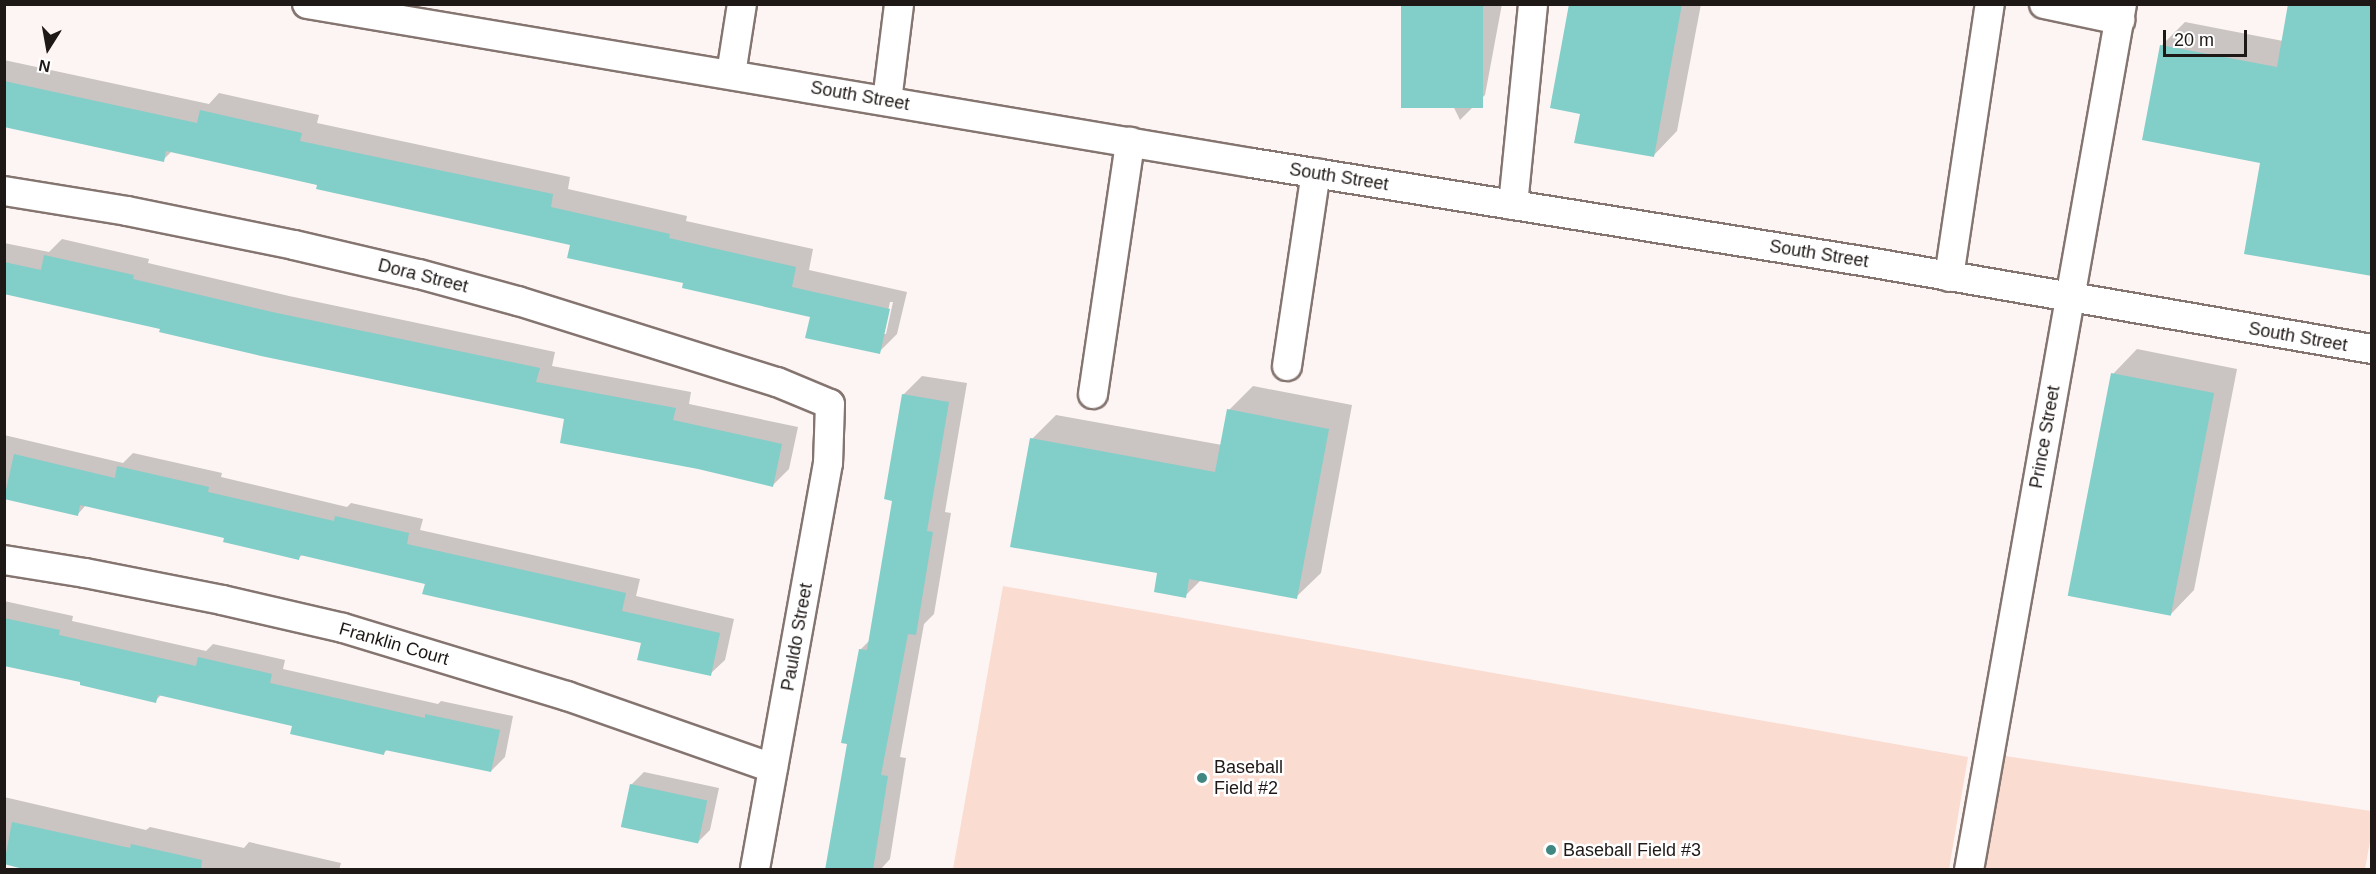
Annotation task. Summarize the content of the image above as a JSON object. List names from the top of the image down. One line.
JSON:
{"streets":{"street":["South Street","Dora Street","Prince Street","Pauldo Street","Franklin Court"]},"crossings":[["South Street","Prince Street"],["Dora Street","Pauldo Street"],["Pauldo Street","Franklin Court"]],"places":["Baseball Field #2","Baseball Field #3"],"scale_bar":"20 m","north":"bottom"}
